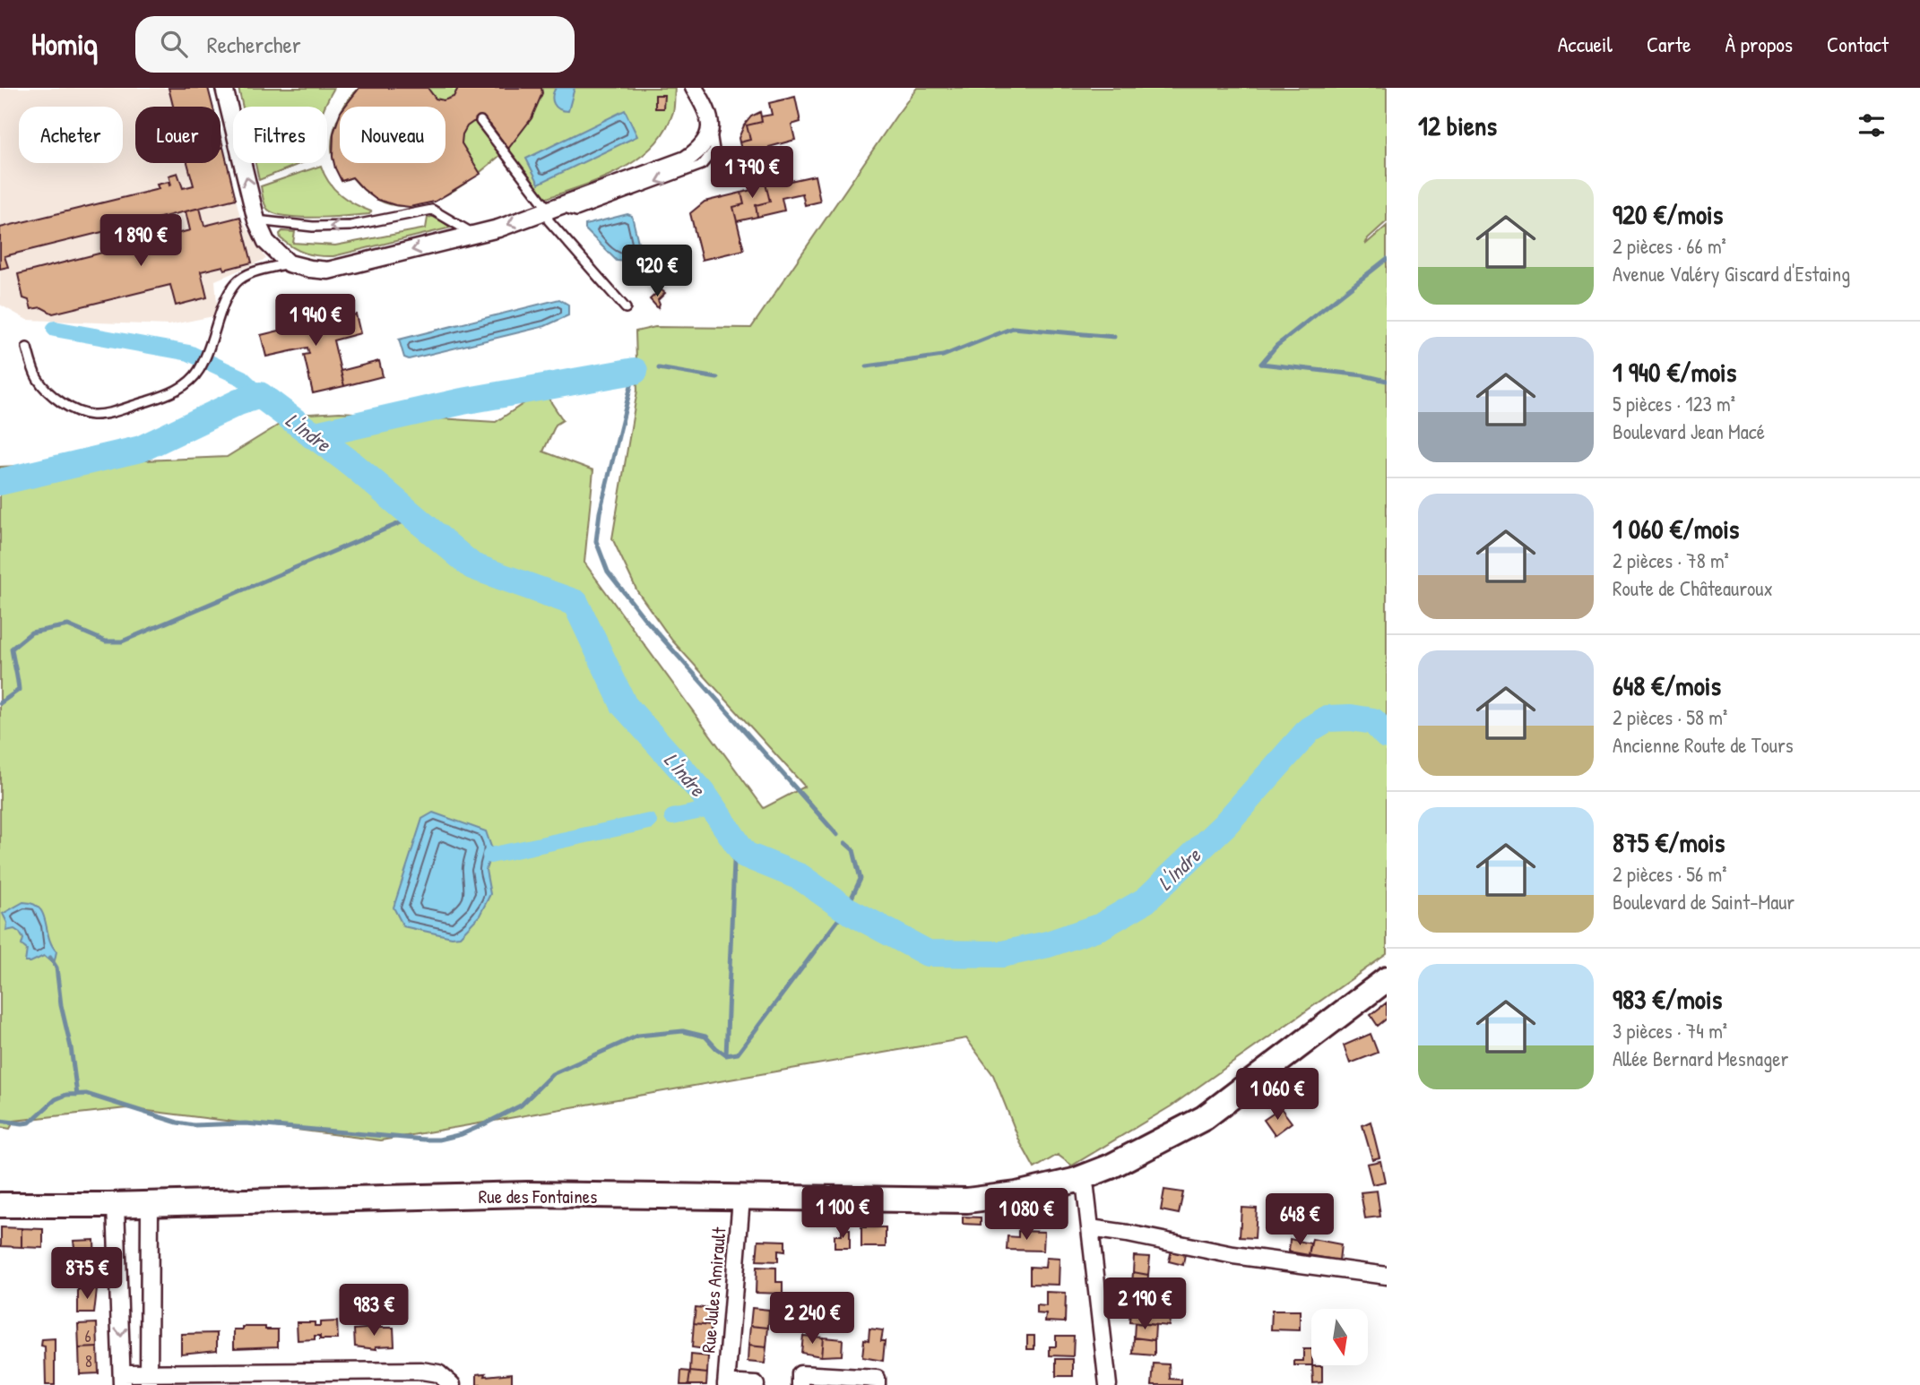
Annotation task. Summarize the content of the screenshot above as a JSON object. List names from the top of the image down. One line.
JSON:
{"streets":{"street":["Rue des Fontaines","Rue Jules Amirault"]},"crossings":[["Rue des Fontaines","Rue Jules Amirault"]],"water":["L'Indre"],"house_numbers":["6","8"],"north":"bottom","page":{"header":"Homiq","search":"Rechercher","nav":["Accueil","Carte","À propos","Contact"],"heading":"12 biens","chip":["Acheter","Louer","Filtres","Nouveau"],"price":["1 790 €","1 890 €","920 €","1 940 €","1 060 €","1 100 €","1 080 €","648 €","875 €","2 190 €","983 €","2 240 €"],"list":[{"name":"920 €/mois","note":"2 pièces · 66 m² · Avenue Valéry Giscard d'Estaing"},{"name":"1 940 €/mois","note":"5 pièces · 123 m² · Boulevard Jean Macé"},{"name":"1 060 €/mois","note":"2 pièces · 78 m² · Route de Châteauroux"},{"name":"648 €/mois","note":"2 pièces · 58 m² · Ancienne Route de Tours"},{"name":"875 €/mois","note":"2 pièces · 56 m² · Boulevard de Saint-Maur"},{"name":"983 €/mois","note":"3 pièces · 74 m² · Allée Bernard Mesnager"}]}}
